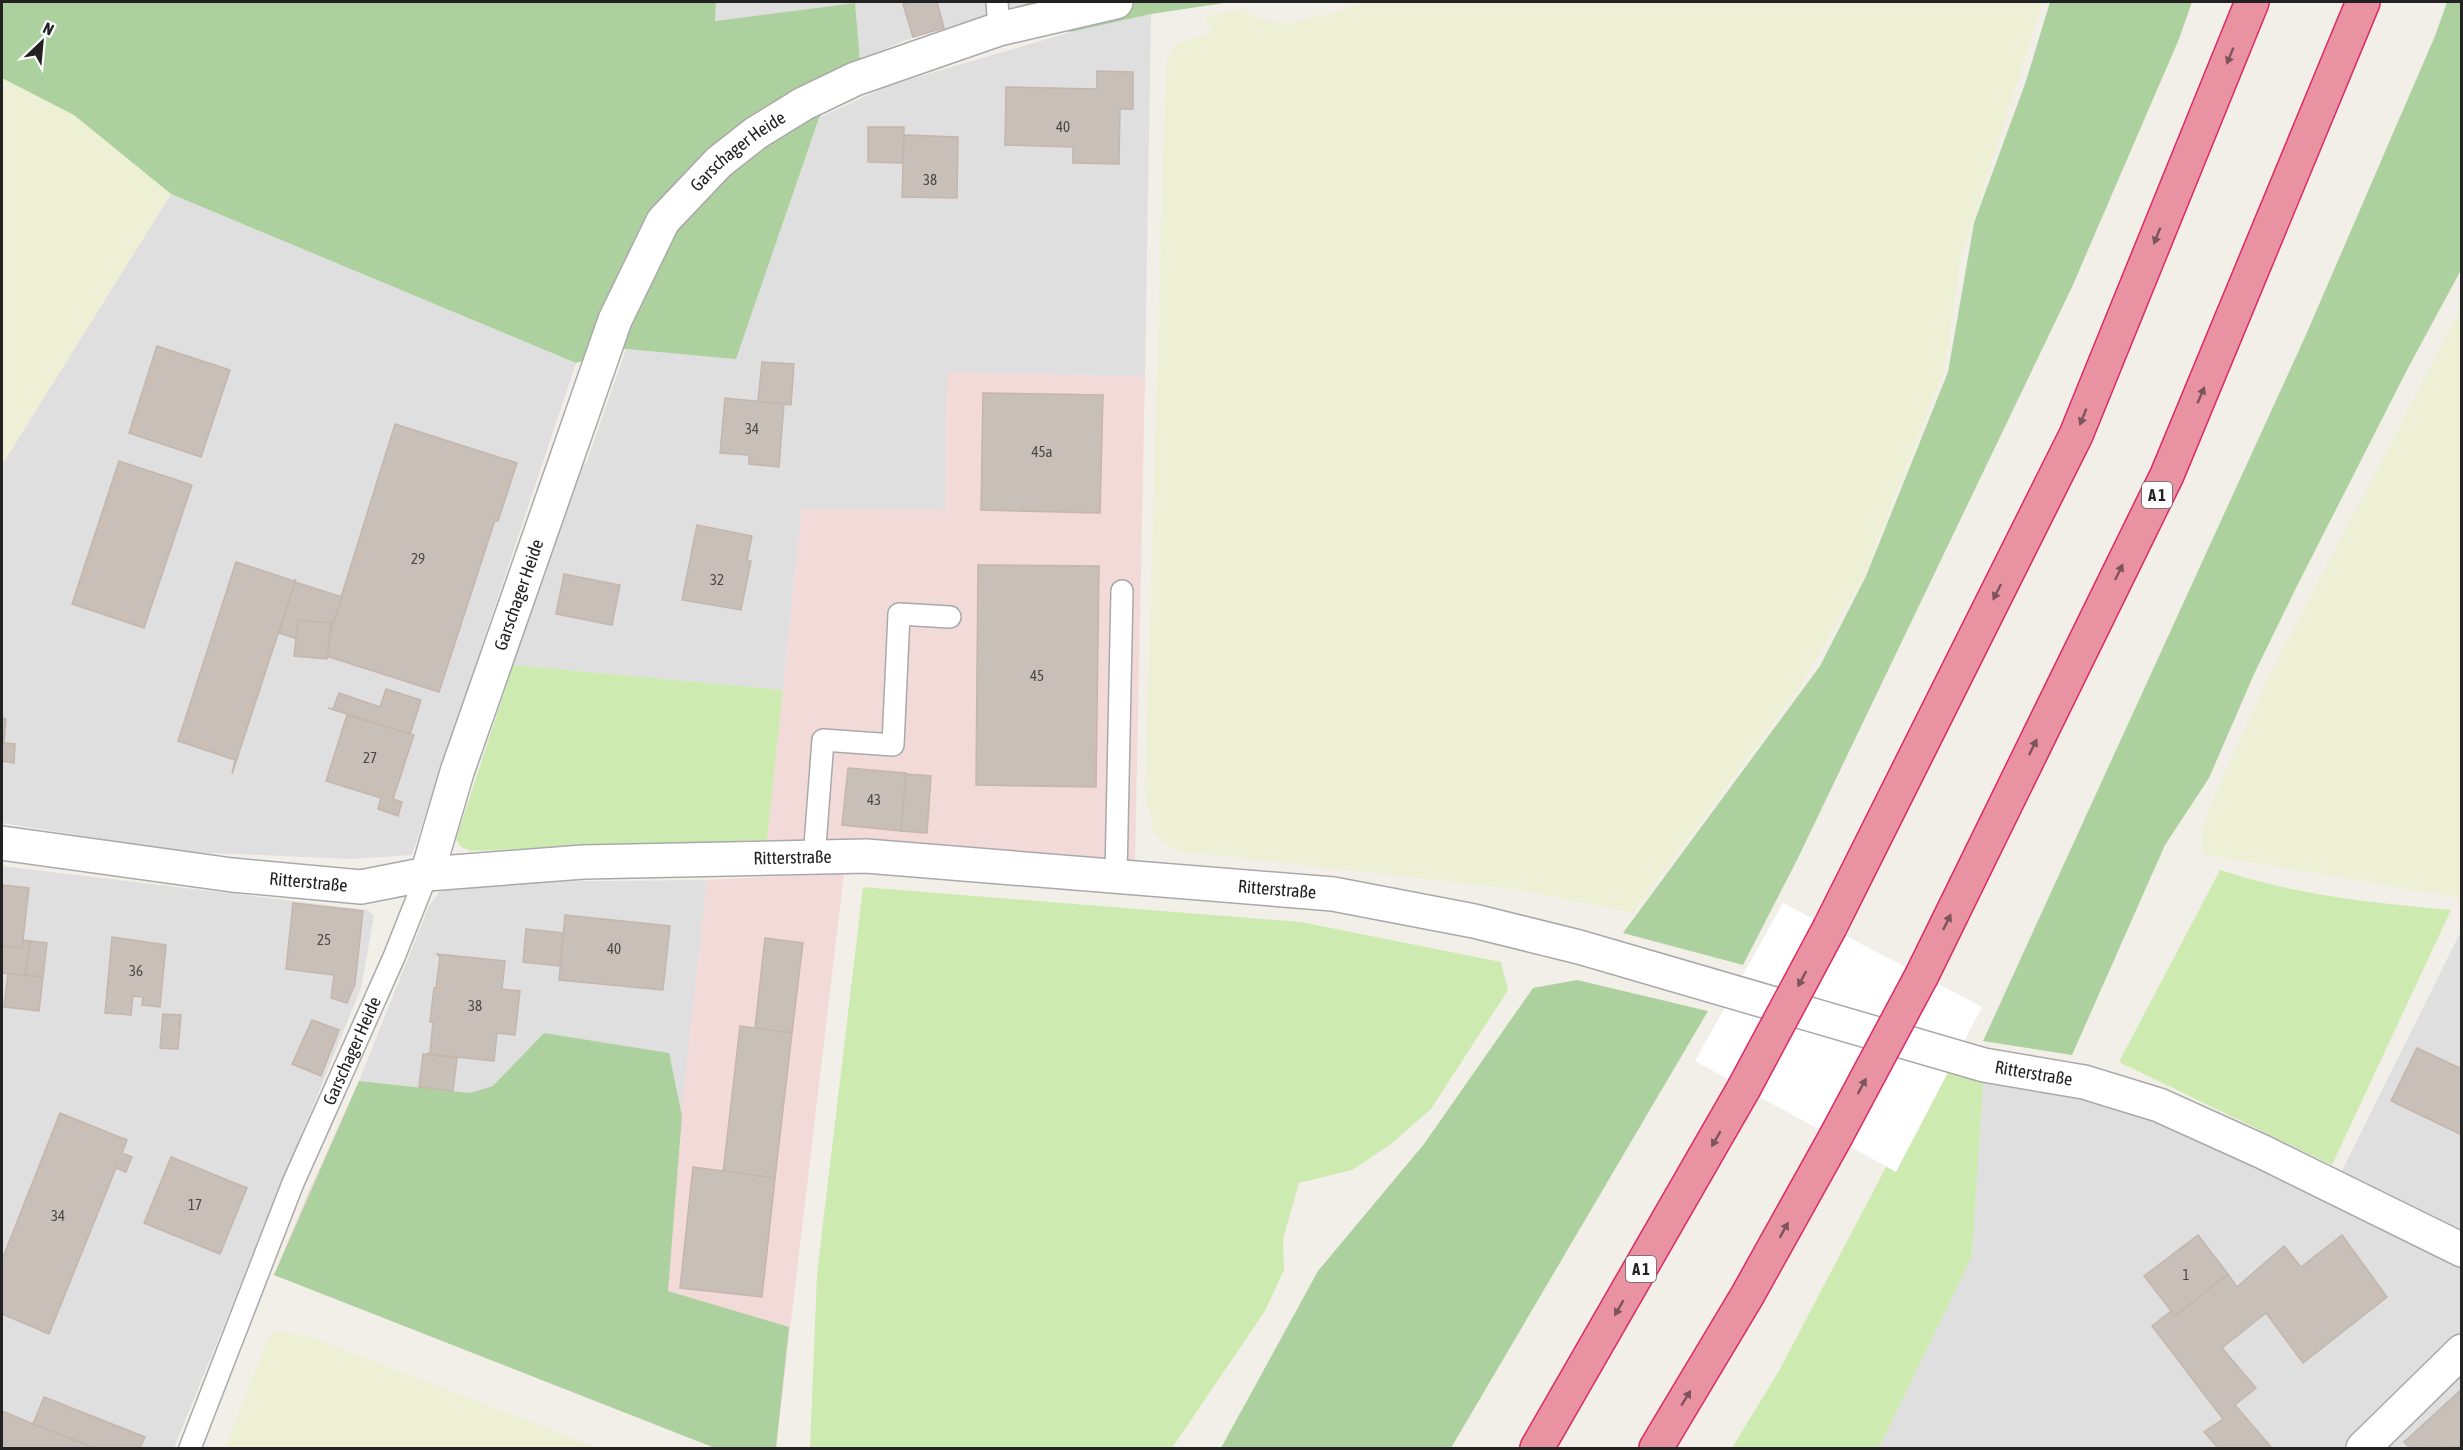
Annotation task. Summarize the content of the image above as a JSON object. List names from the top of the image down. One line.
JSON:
{"streets":{"highway":["A 1"],"street":["Garschager Heide","Ritterstraße"]},"crossings":[["Garschager Heide","Ritterstraße"]],"house_numbers":["40","38","34","45a","29","32","45","27","43","25","40","36","38","17","34","1"],"north":"top right"}
